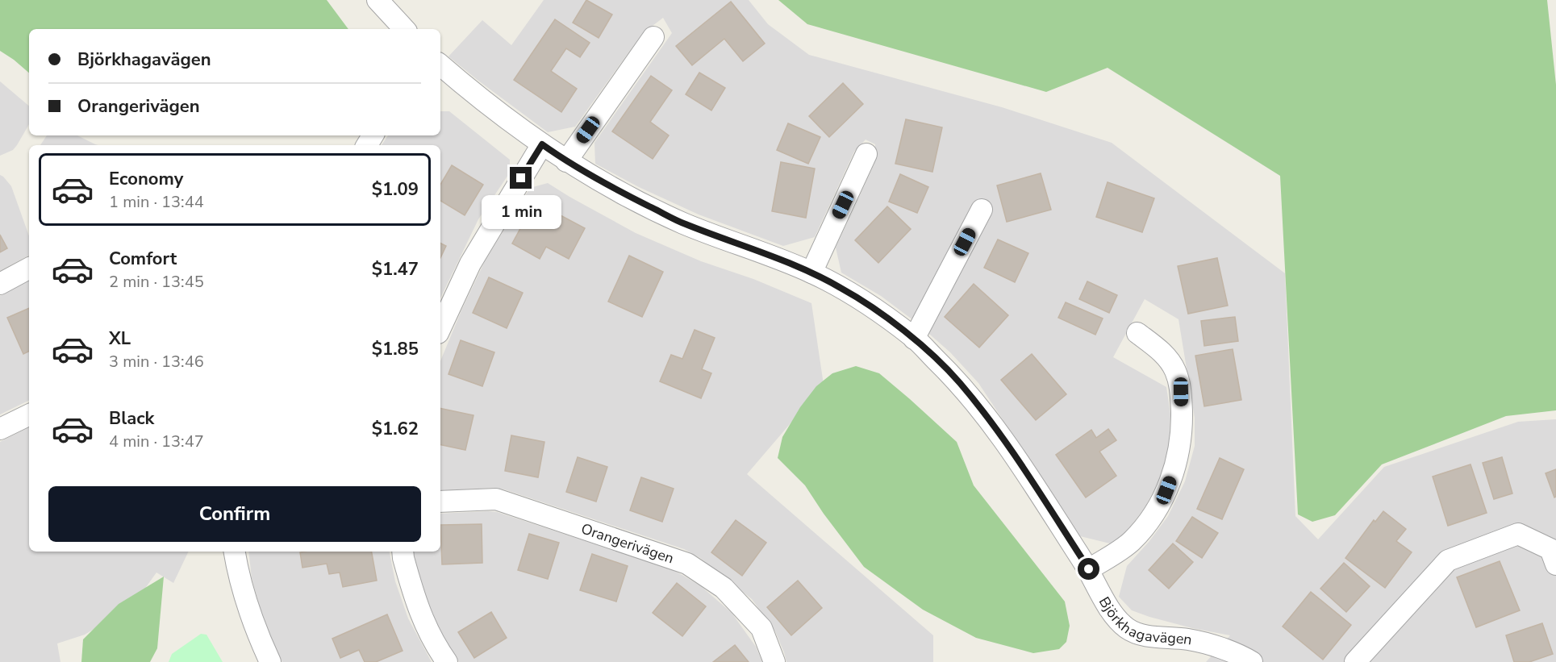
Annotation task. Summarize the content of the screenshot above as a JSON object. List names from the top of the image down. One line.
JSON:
{"streets":{"street":["Orangerivägen","Björkhagavägen"]},"page":{"banner":["Björkhagavägen","Orangerivägen"],"list":[{"name":"Economy","note":"1 min · 13:44","value":"$1.09"},{"name":"Comfort","note":"2 min · 13:45","value":"$1.47"},{"name":"XL","note":"3 min · 13:46","value":"$1.85"},{"name":"Black","note":"4 min · 13:47","value":"$1.62"}],"bubble":"1 min","buttons":"Confirm"}}
